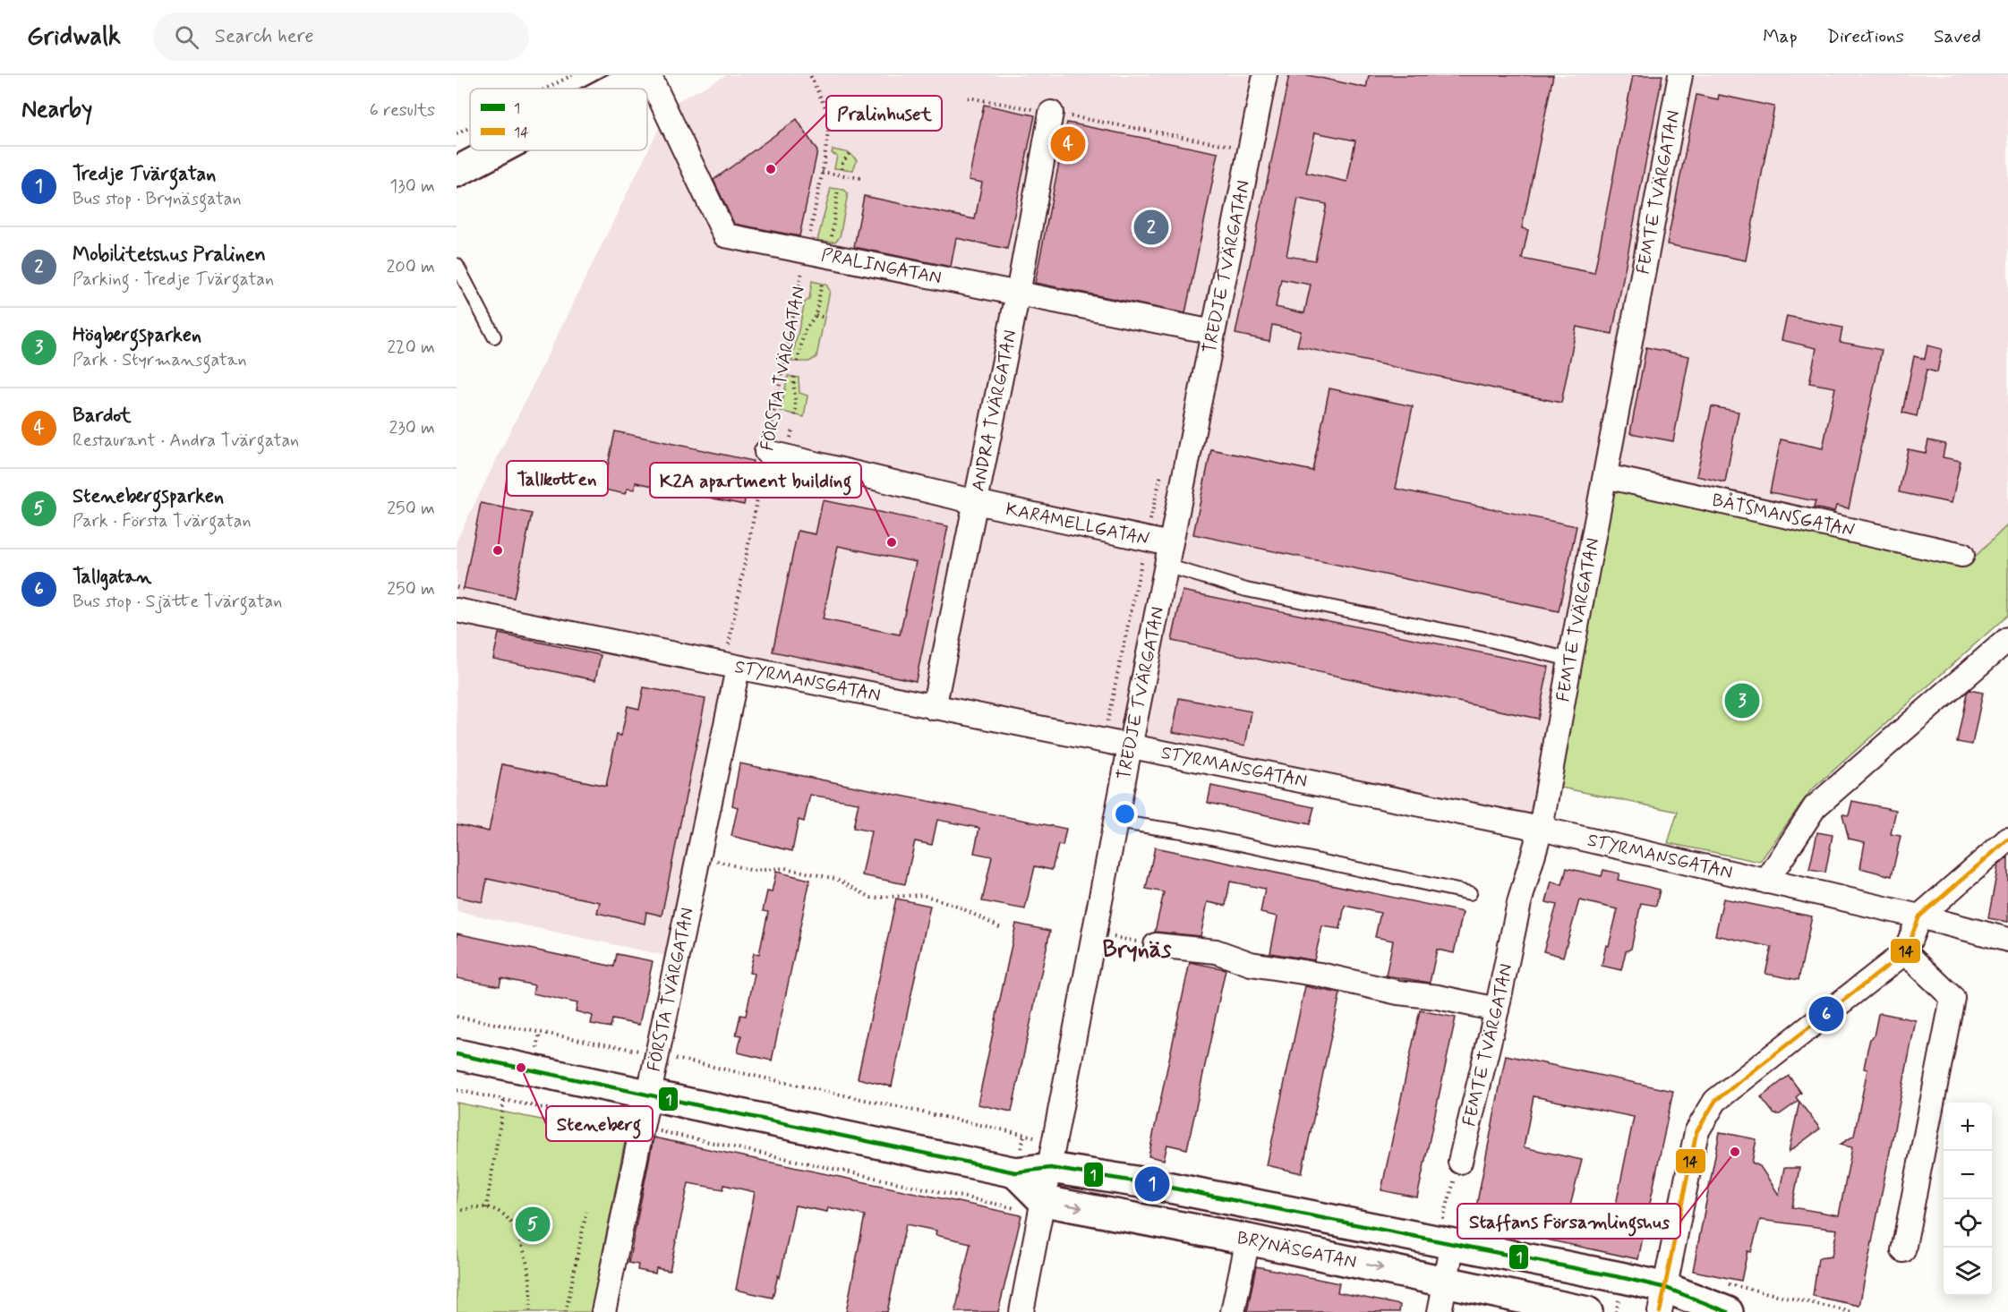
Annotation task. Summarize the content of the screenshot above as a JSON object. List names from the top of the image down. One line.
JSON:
{"streets":{"street":["FEMTE TVÄRGATAN","PRALINGATAN","TREDJE TVÄRGATAN","FÖRSTA TVÄRGATAN","ANDRA TVÄRGATAN","BÅTSMANSGATAN","KARAMELLGATAN","STYRMANSGATAN","BRYNÄSGATAN"]},"crossings":[["FEMTE TVÄRGATAN","BÅTSMANSGATAN"],["FEMTE TVÄRGATAN","STYRMANSGATAN"],["PRALINGATAN","TREDJE TVÄRGATAN"],["PRALINGATAN","FÖRSTA TVÄRGATAN"],["PRALINGATAN","ANDRA TVÄRGATAN"],["TREDJE TVÄRGATAN","KARAMELLGATAN"],["TREDJE TVÄRGATAN","STYRMANSGATAN"],["TREDJE TVÄRGATAN","BRYNÄSGATAN"],["FÖRSTA TVÄRGATAN","KARAMELLGATAN"],["FÖRSTA TVÄRGATAN","STYRMANSGATAN"],["FÖRSTA TVÄRGATAN","BRYNÄSGATAN"],["ANDRA TVÄRGATAN","KARAMELLGATAN"],["ANDRA TVÄRGATAN","STYRMANSGATAN"]],"districts":["Brynäs"],"places":["Pralinhuset","K2A apartment building","Tallkotten","Steneberg","Staffans Församlingshus"],"lines":["transit line 14","transit line 1"],"legend":["1","14"],"page":{"header":"Gridwalk","search":"Search here","nav":["Map","Directions","Saved"],"heading":["Nearby","6 results"],"pins":["4","2","3","6","1","5"],"list":[{"mark":"1","name":"Tredje Tvärgatan","note":"Bus stop · Brynäsgatan","value":"130 m"},{"mark":"2","name":"Mobilitetshus Pralinen","note":"Parking · Tredje Tvärgatan","value":"200 m"},{"mark":"3","name":"Högbergsparken","note":"Park · Styrmansgatan","value":"220 m"},{"mark":"4","name":"Bardot","note":"Restaurant · Andra Tvärgatan","value":"230 m"},{"mark":"5","name":"Stenebergsparken","note":"Park · Första Tvärgatan","value":"250 m"},{"mark":"6","name":"Tallgatan","note":"Bus stop · Sjätte Tvärgatan","value":"250 m"}],"map_buttons":["+","−"]}}
